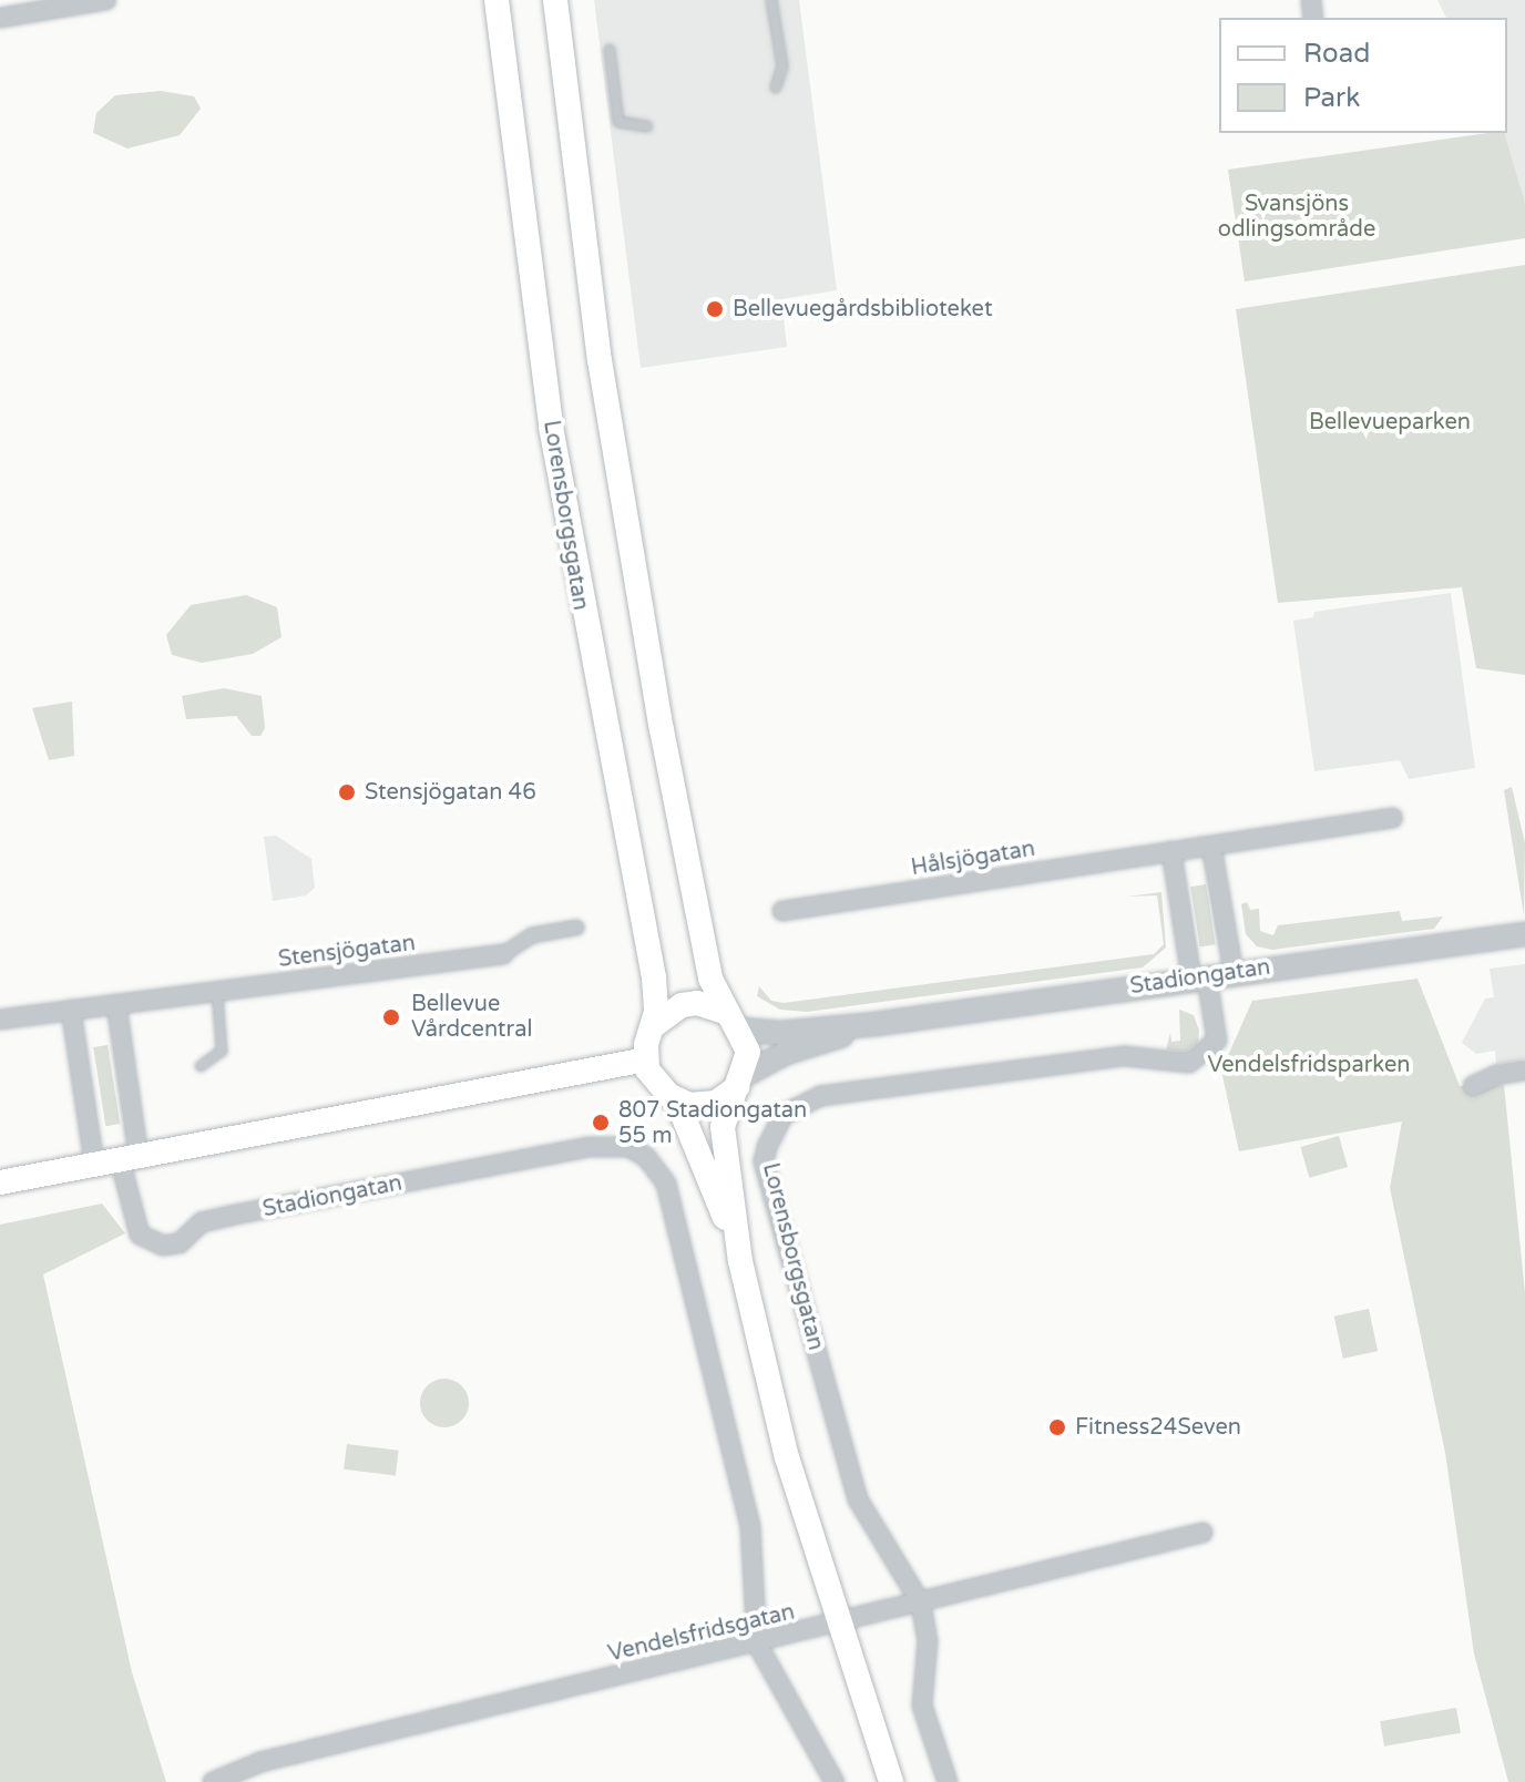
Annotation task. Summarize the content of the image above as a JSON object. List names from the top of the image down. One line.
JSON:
{"streets":{"main road":["Lorensborgsgatan"],"street":["Hålsjögatan","Stensjögatan","Stadiongatan","Vendelsfridsgatan"]},"crossings":[["Lorensborgsgatan","Stadiongatan"],["Lorensborgsgatan","Vendelsfridsgatan"],["Stadiongatan","Vendelsfridsgatan"]],"parks":["Svansjöns odlingsområde","Bellevueparken","Vendelsfridsparken"],"places":["Bellevuegårdsbiblioteket","Stensjögatan 46","Bellevue Vårdcentral","807 Stadiongatan 55 m","Fitness24Seven"],"legend":["Road","Park"]}
